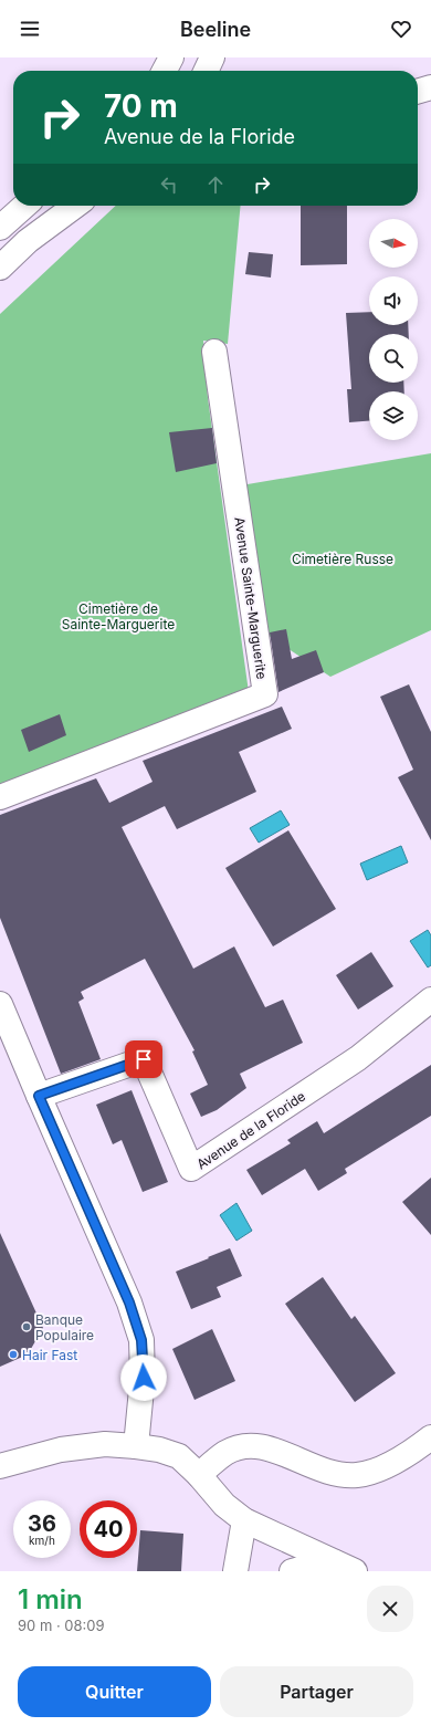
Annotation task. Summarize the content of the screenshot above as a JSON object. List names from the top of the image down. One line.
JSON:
{"streets":{"street":["Avenue Sainte-Marguerite","Avenue de la Floride"]},"parks":["Cimetière Russe","Cimetière de Sainte-Marguerite"],"places":["Banque Populaire","Hair Fast"],"north":"right","page":{"header":"Beeline","turn":["70 m","Avenue de la Floride"],"speed":"36 km/h","limit":"40","heading":["1 min","90 m · 08:09"],"buttons":["Quitter","Partager"]}}
